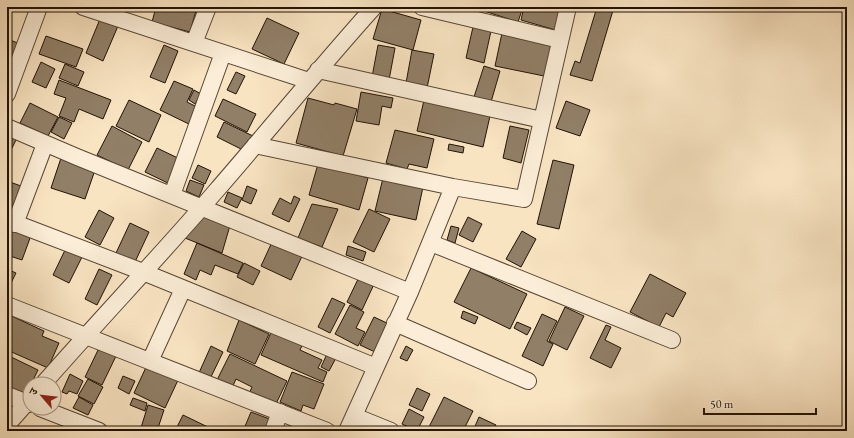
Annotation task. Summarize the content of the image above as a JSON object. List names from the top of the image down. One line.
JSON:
{"scale_bar":"50 m","north":"top left"}
